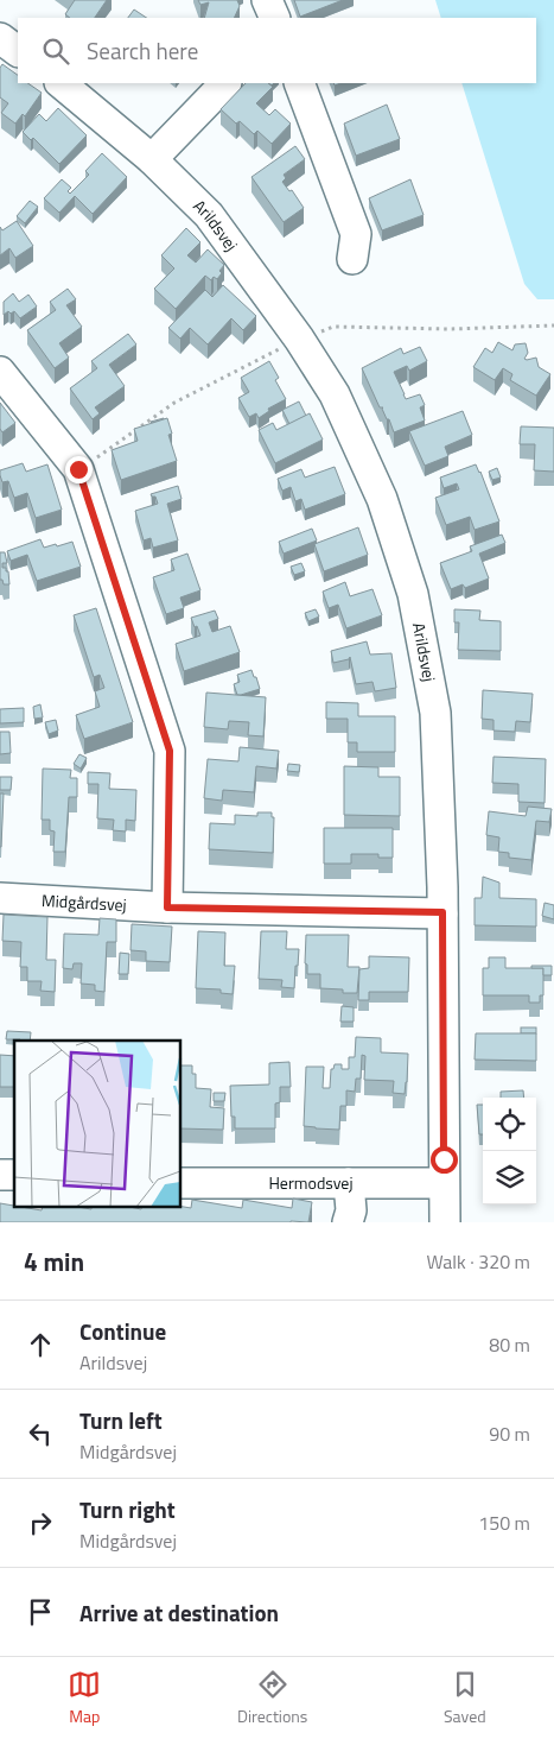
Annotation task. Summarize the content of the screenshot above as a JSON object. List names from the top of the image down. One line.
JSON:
{"streets":{"street":["Arildsvej","Midgårdsvej","Hermodsvej"]},"crossings":[["Arildsvej","Midgårdsvej"],["Arildsvej","Hermodsvej"]],"page":{"search":"Search here","heading":["4 min","Walk · 320 m"],"list":[["Continue","Arildsvej","80 m"],["Turn left","Midgårdsvej","90 m"],["Turn right","Midgårdsvej","150 m"],"Arrive at destination"],"nav":["Map","Directions","Saved"]}}
